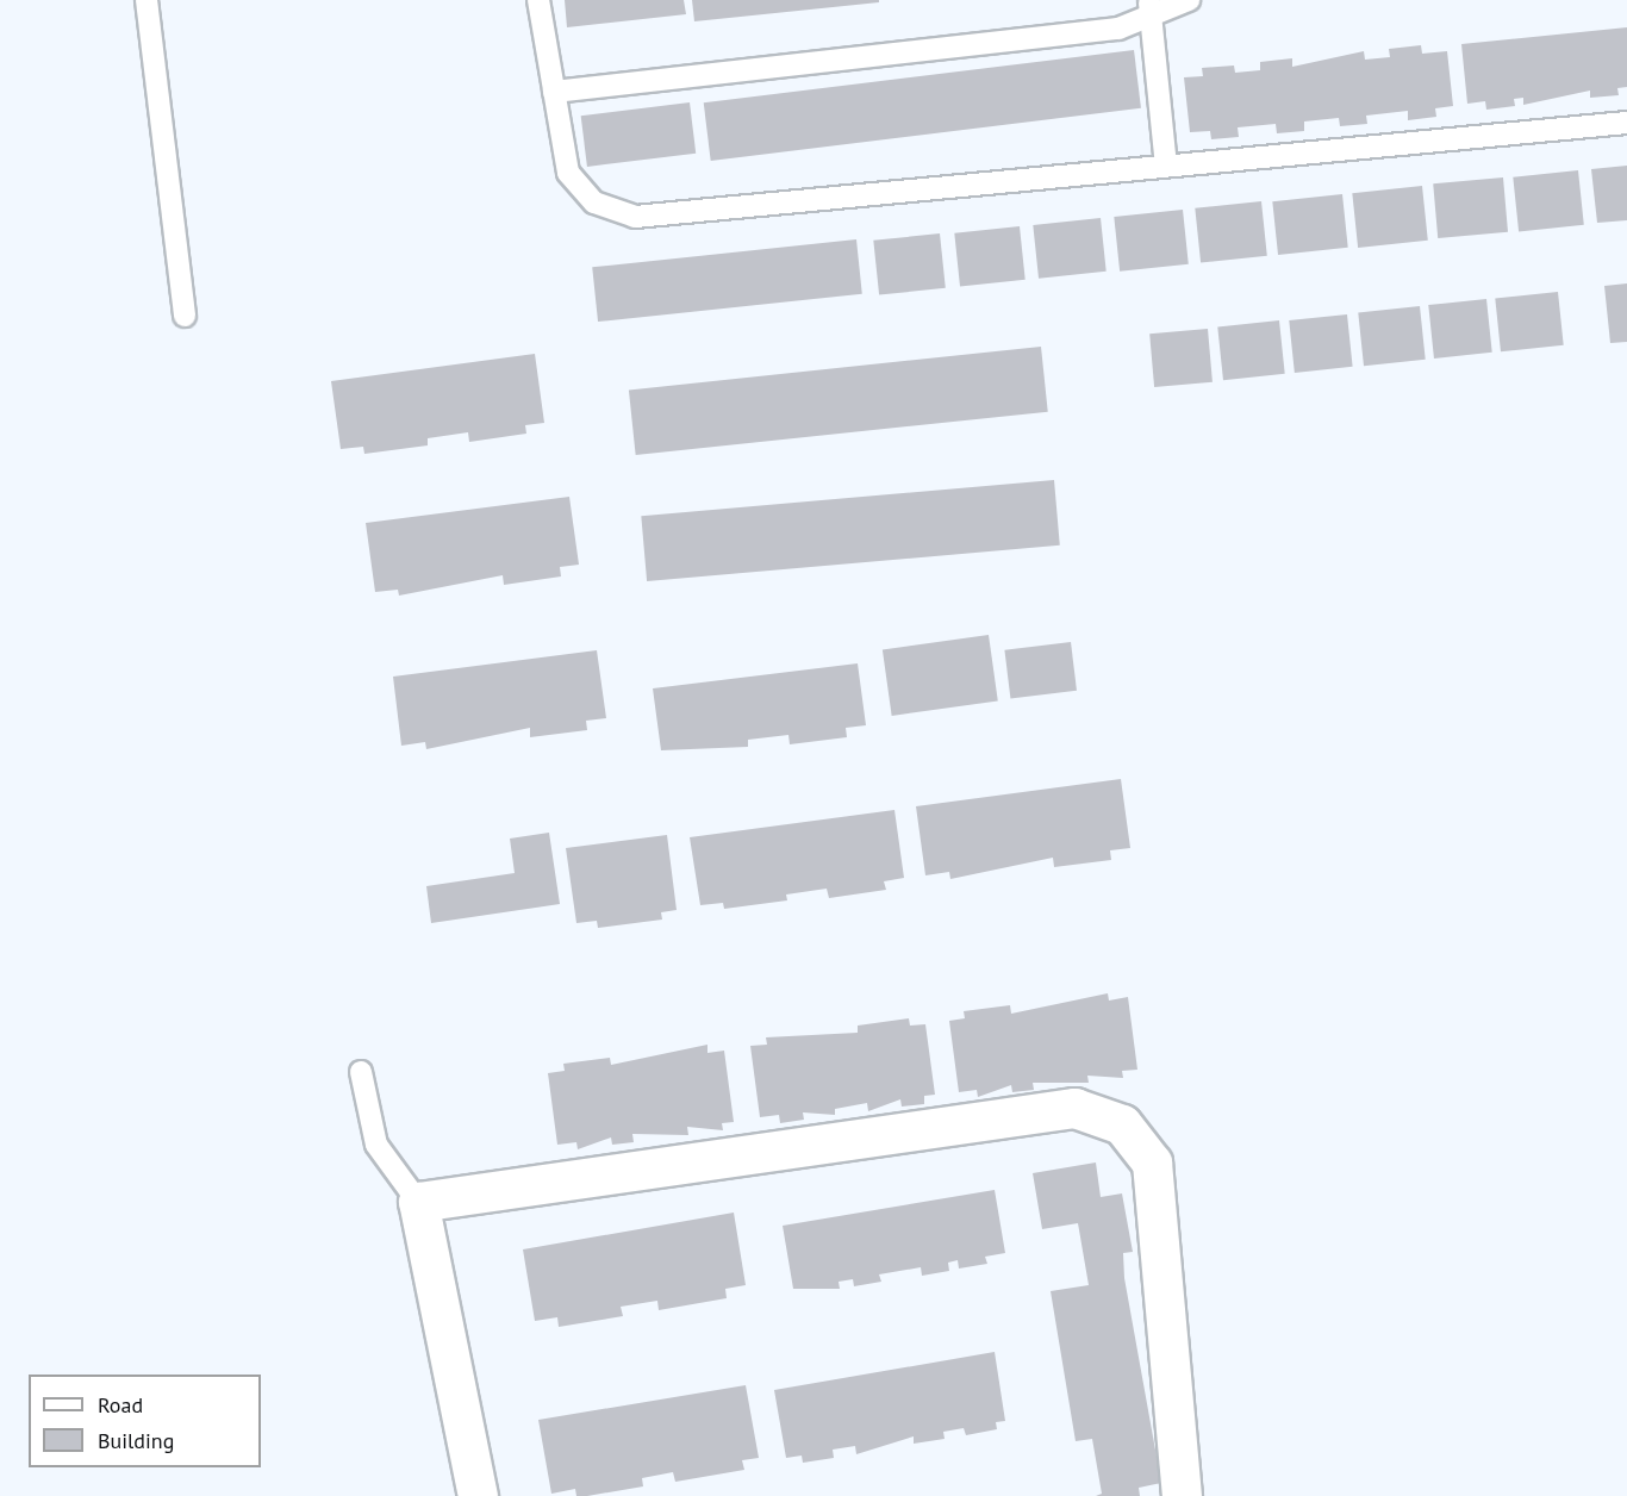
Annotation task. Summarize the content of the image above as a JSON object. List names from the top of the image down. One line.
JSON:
{"legend":["Road","Building"]}
